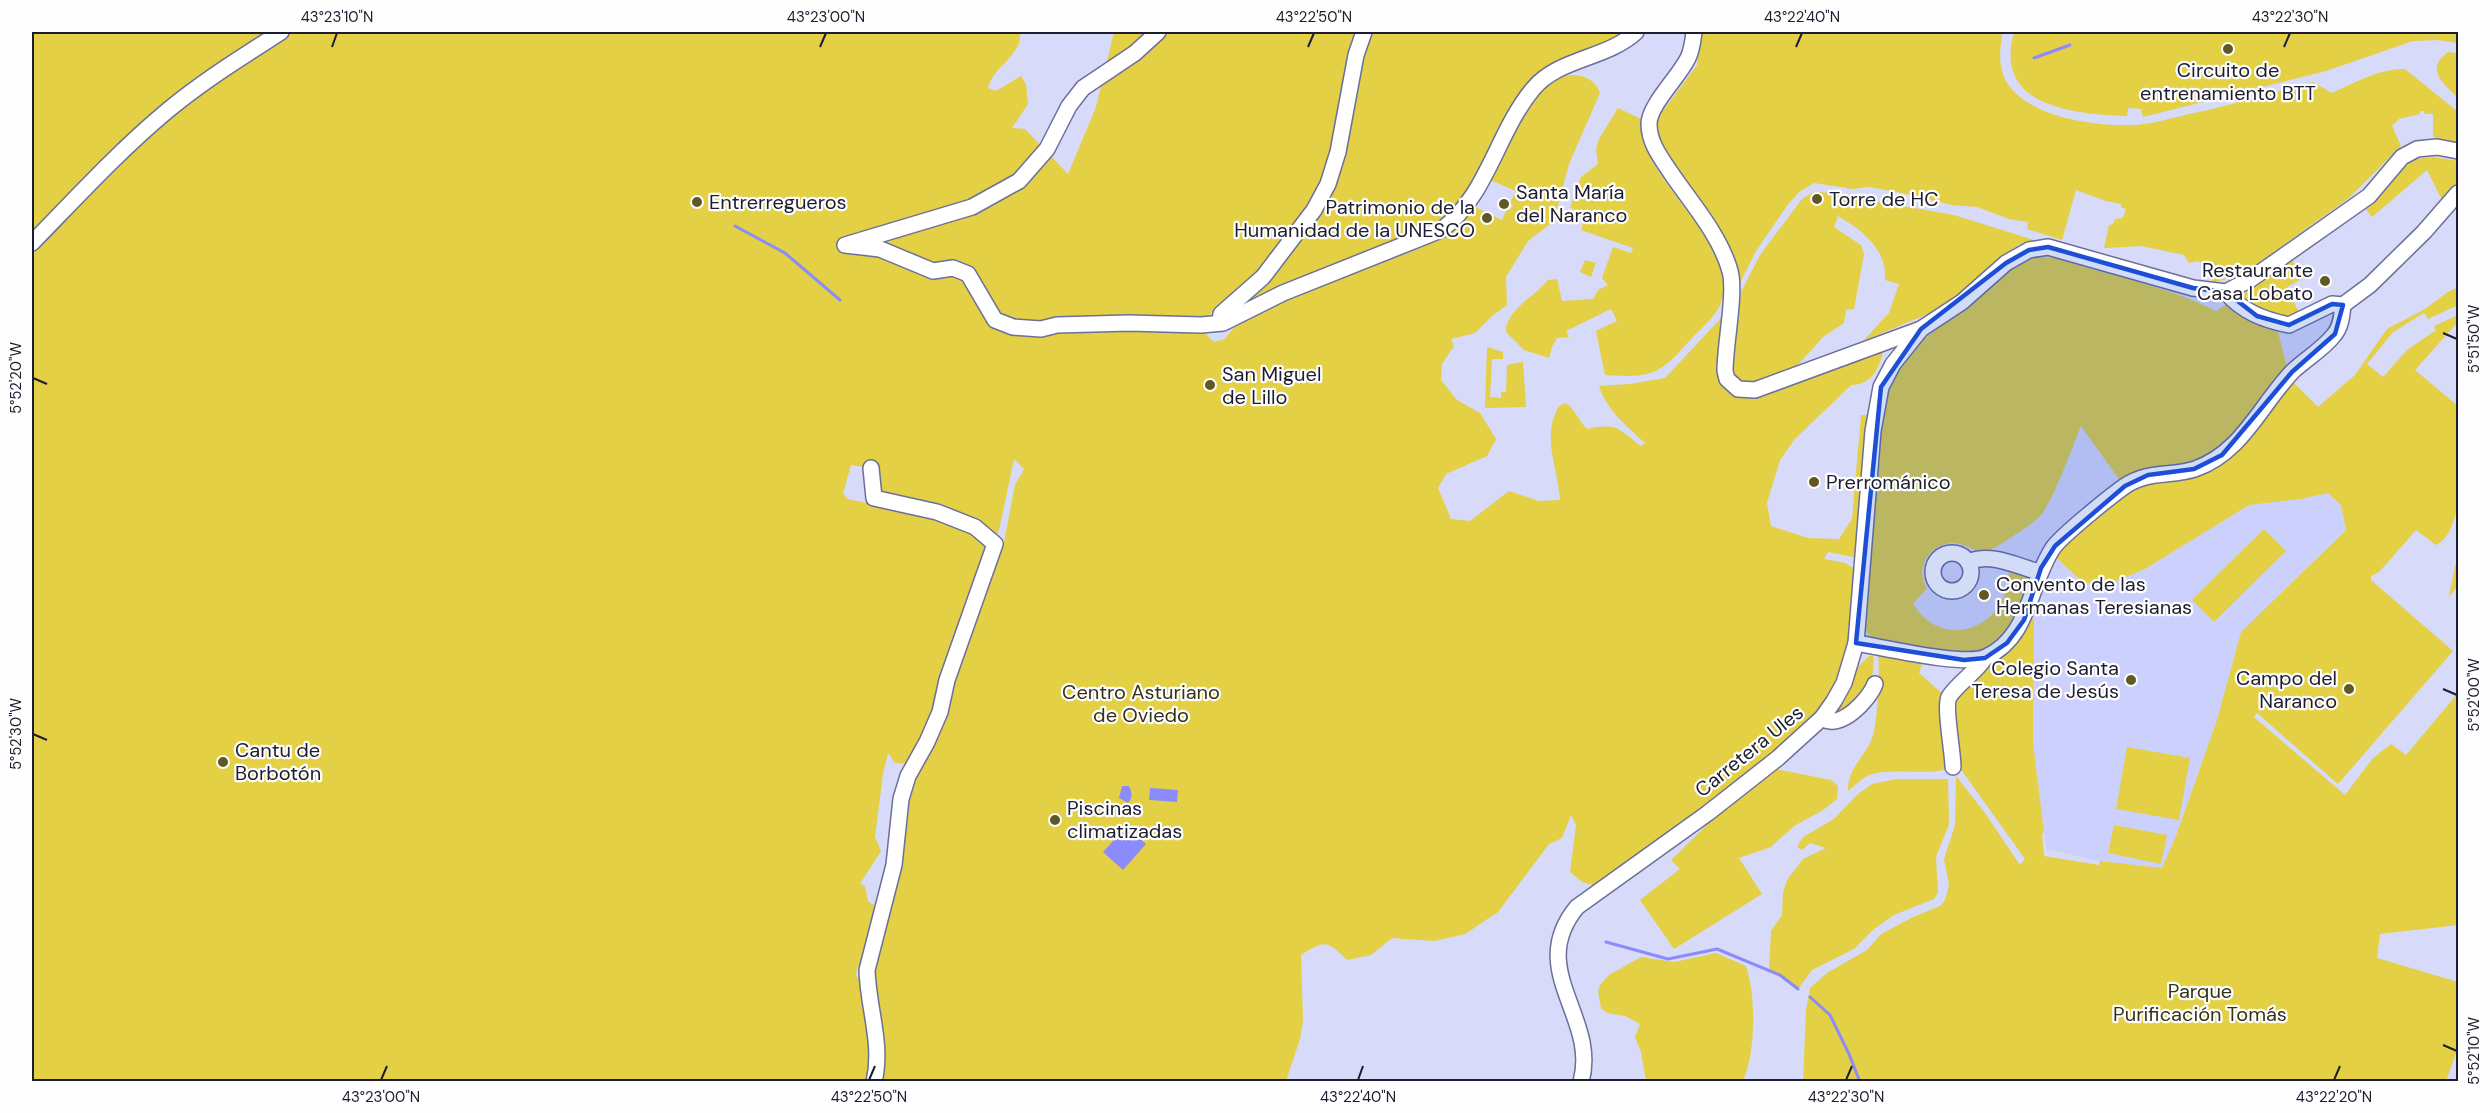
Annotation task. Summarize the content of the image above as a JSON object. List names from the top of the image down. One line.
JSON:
{"streets":{"street":["Carretera Ules"]},"parks":["Centro Asturiano de Oviedo","Parque Purificación Tomás"],"places":["Circuito de entrenamiento BTT","Torre de HC","Entrerregueros","Santa María del Naranco","Patrimonio de la Humanidad de la UNESCO","Restaurante Casa Lobato","San Miguel de Lillo","Prerrománico","Convento de las Hermanas Teresianas","Colegio Santa Teresa de Jesús","Campo del Naranco","Cantu de Borbotón","Piscinas climatizadas"],"coordinates":["43°23'10\"N","43°23'00\"N","43°22'50\"N","43°22'40\"N","43°22'30\"N","5°51'50\"W","5°52'20\"W","5°52'00\"W","5°52'30\"W","5°52'10\"W","43°22'20\"N"]}
